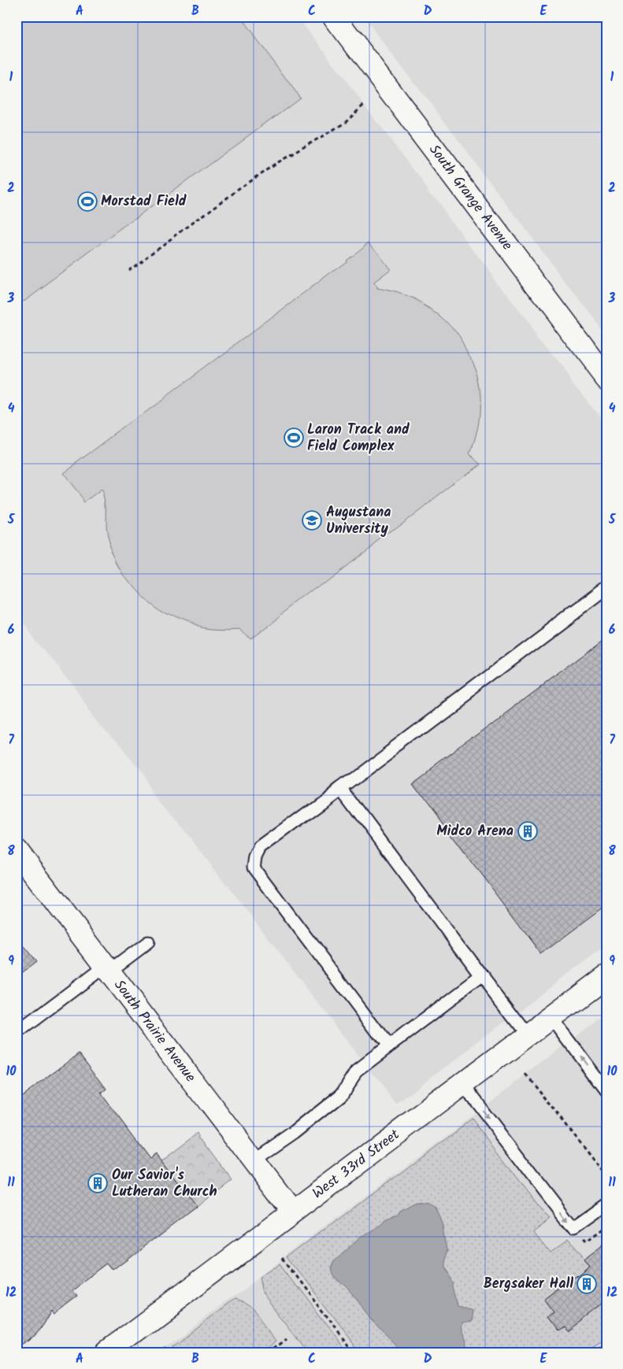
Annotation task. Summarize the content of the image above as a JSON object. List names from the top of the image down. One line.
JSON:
{"streets":{"street":["South Grange Avenue","South Prairie Avenue","West 33rd Street"]},"crossings":[["South Prairie Avenue","West 33rd Street"]],"places":{"sports":["Morstad Field","Laron Track and Field Complex"],"school or university":["Augustana University"],"building":["Midco Arena","Our Savior's Lutheran Church","Bergsaker Hall"]},"grid":{"columns":["A","B","C","D","E"],"rows":["1","2","3","4","5","6","7","8","9","10","11","12"]}}
